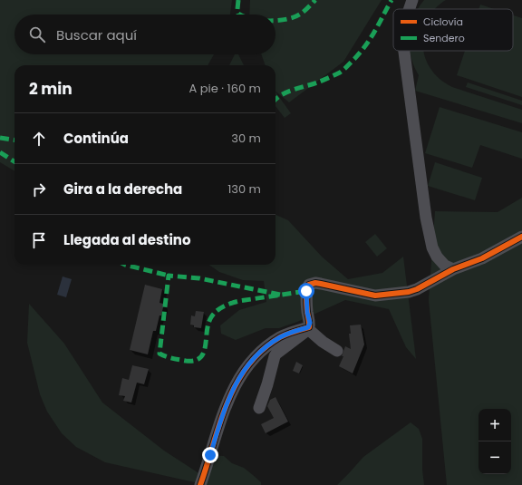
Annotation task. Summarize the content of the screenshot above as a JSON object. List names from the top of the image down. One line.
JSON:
{"legend":["Ciclovía","Sendero"],"page":{"search":"Buscar aquí","heading":["2 min","A pie · 160 m"],"list":[["Continúa","30 m"],["Gira a la derecha","130 m"],"Llegada al destino"],"map_buttons":["+","−"]}}
